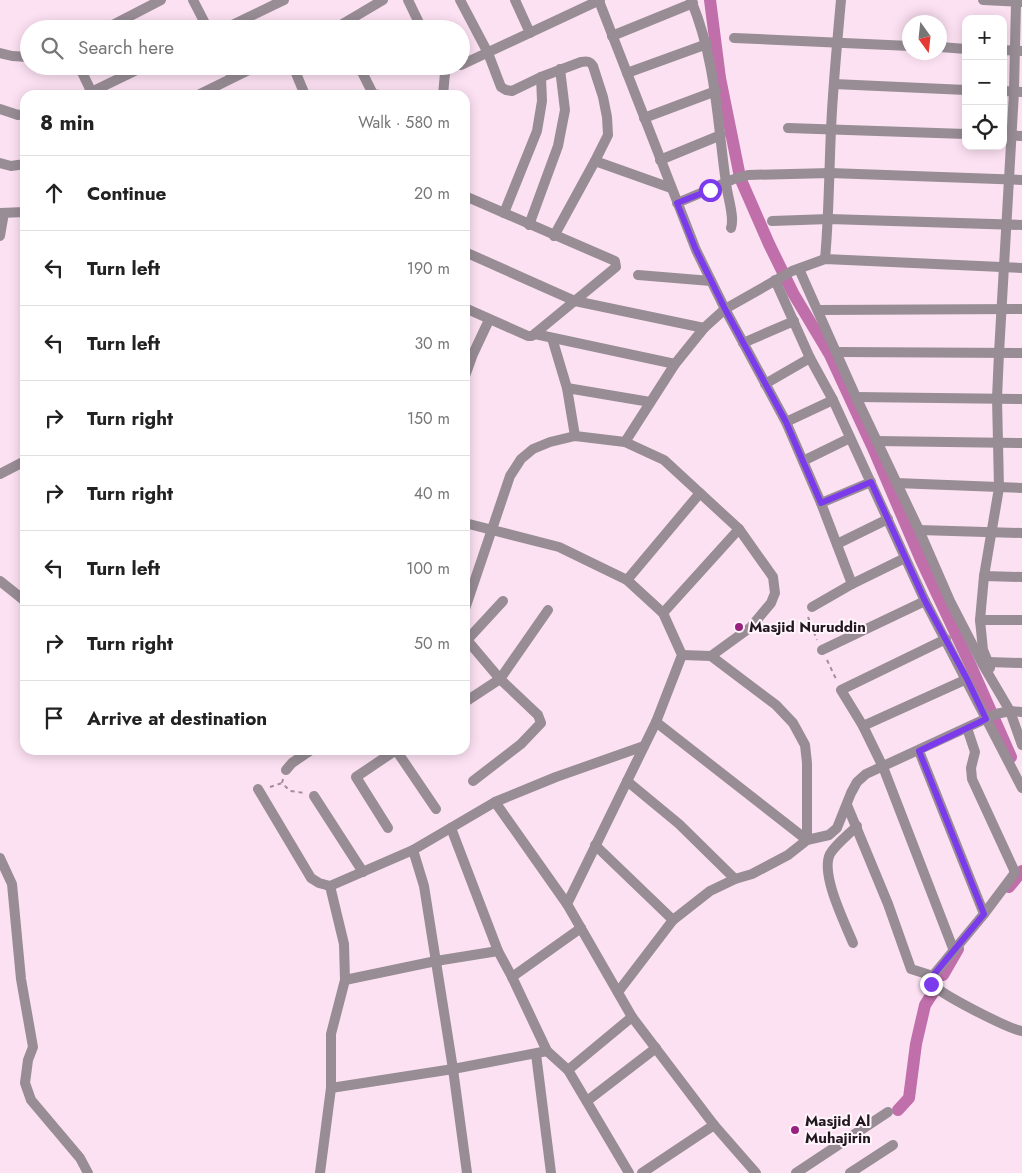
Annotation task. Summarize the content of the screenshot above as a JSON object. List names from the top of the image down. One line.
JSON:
{"places":["Masjid Nuruddin","Masjid Al Muhajirin"],"north":"bottom","page":{"map_buttons":["+","−"],"search":"Search here","heading":["8 min","Walk · 580 m"],"list":[["Continue","20 m"],["Turn left","190 m"],["Turn left","30 m"],["Turn right","150 m"],["Turn right","40 m"],["Turn left","100 m"],["Turn right","50 m"],"Arrive at destination"]}}
